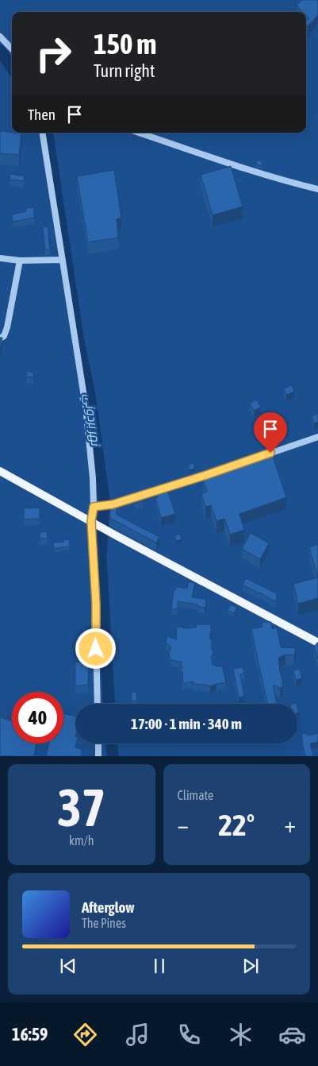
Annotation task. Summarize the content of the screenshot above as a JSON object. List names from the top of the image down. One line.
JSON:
{"water":["نهر بردوني"],"page":{"turn":["150 m","Turn right"],"then":"Then","limit":"40","trip":"17:00 · 1 min · 340 m","tile":[["37","km/h"],"Climate"],"heat":["−","22°","+"],"song":["Afterglow","The Pines"],"tabs":"16:59"}}
